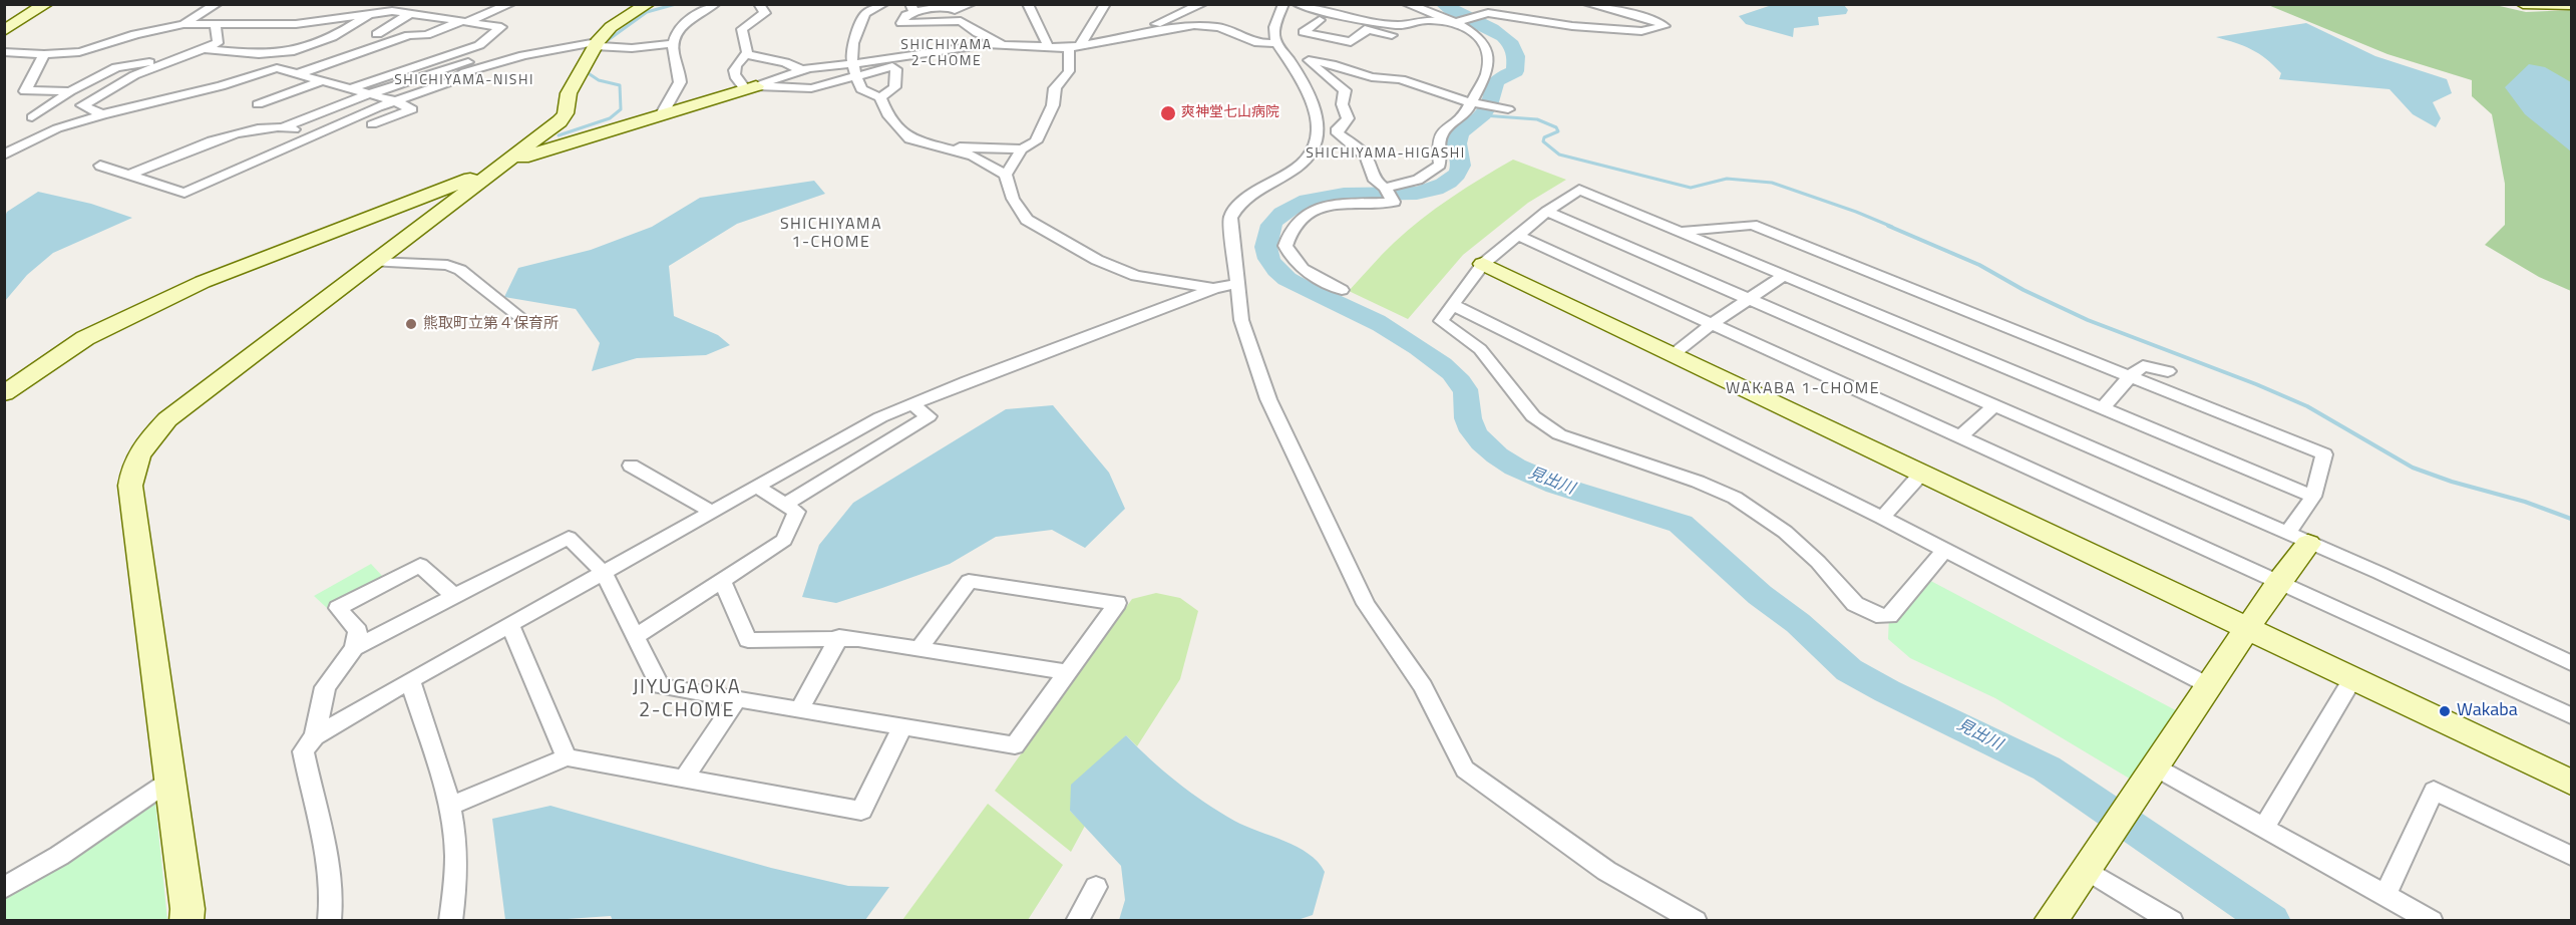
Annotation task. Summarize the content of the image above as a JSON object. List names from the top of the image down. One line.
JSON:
{"districts":["SHICHIYAMA 2-CHOME","SHICHIYAMA-NISHI","SHICHIYAMA-HIGASHI","SHICHIYAMA 1-CHOME","WAKABA 1-CHOME","JIYUGAOKA 2-CHOME"],"water":["見出川"],"places":["爽神堂七山病院","熊取町立第４保育所","Wakaba"]}
